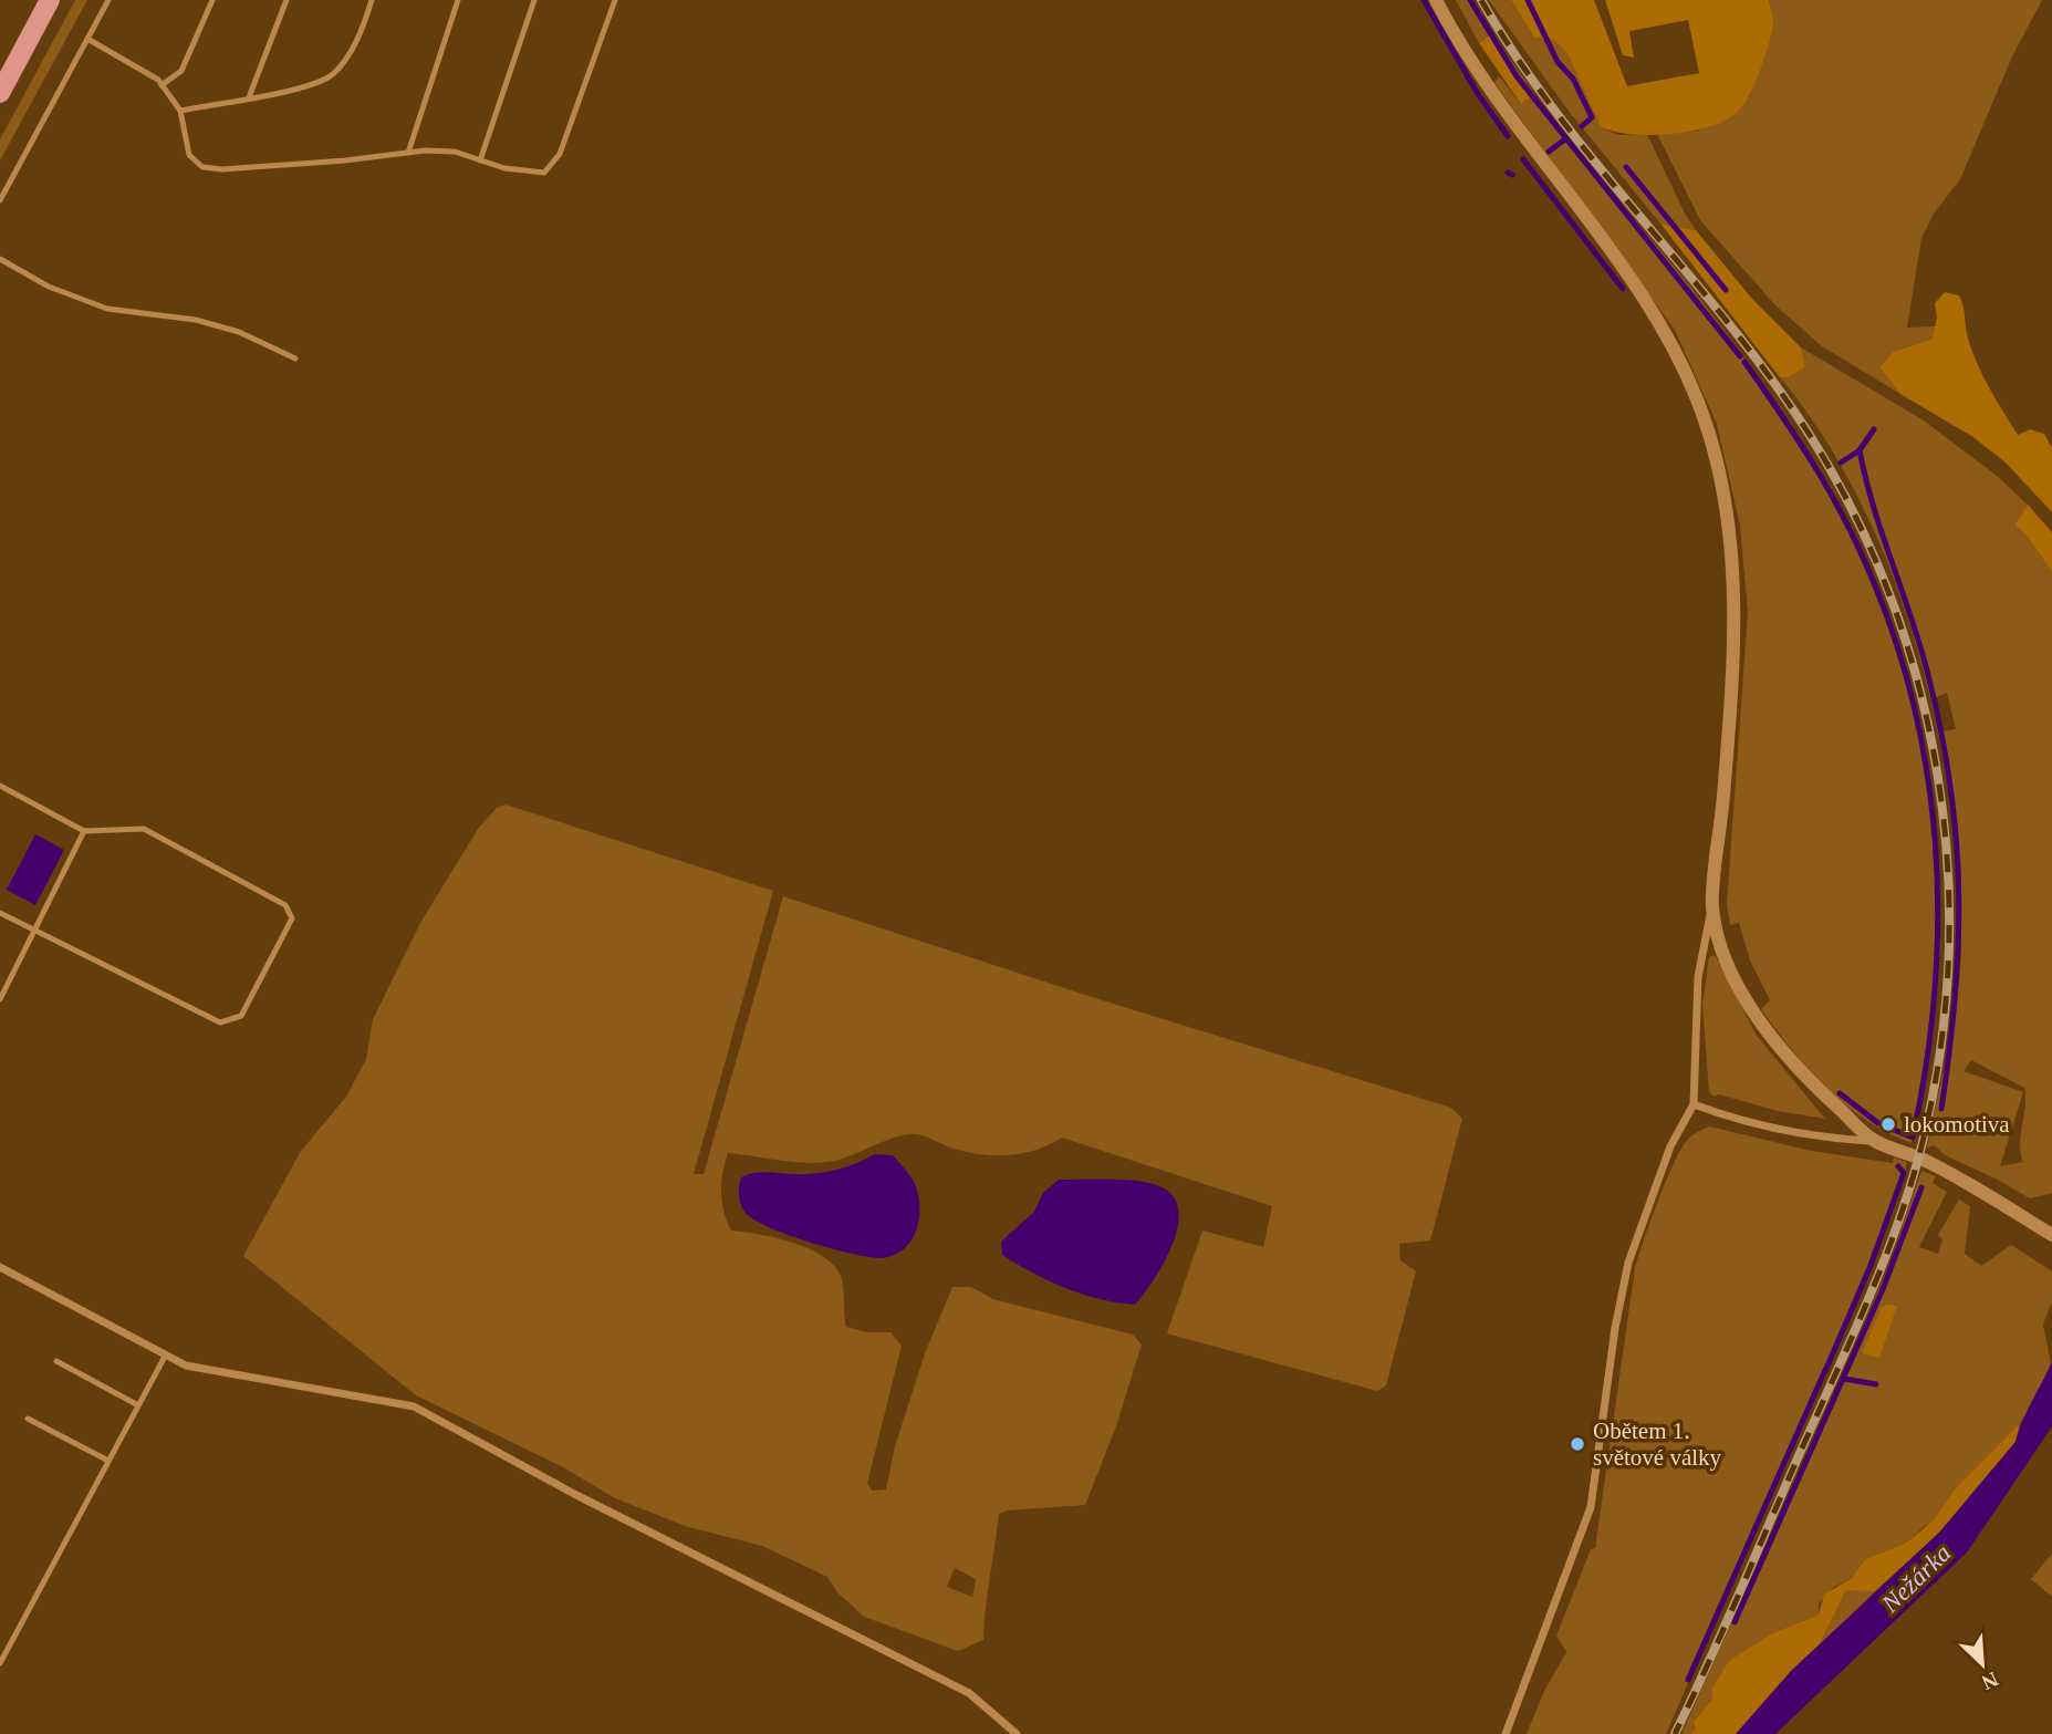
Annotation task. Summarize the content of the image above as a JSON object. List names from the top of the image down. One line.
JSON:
{"water":["Nežárka"],"places":["lokomotiva","Obětem 1. světové války"],"north":"bottom right"}
